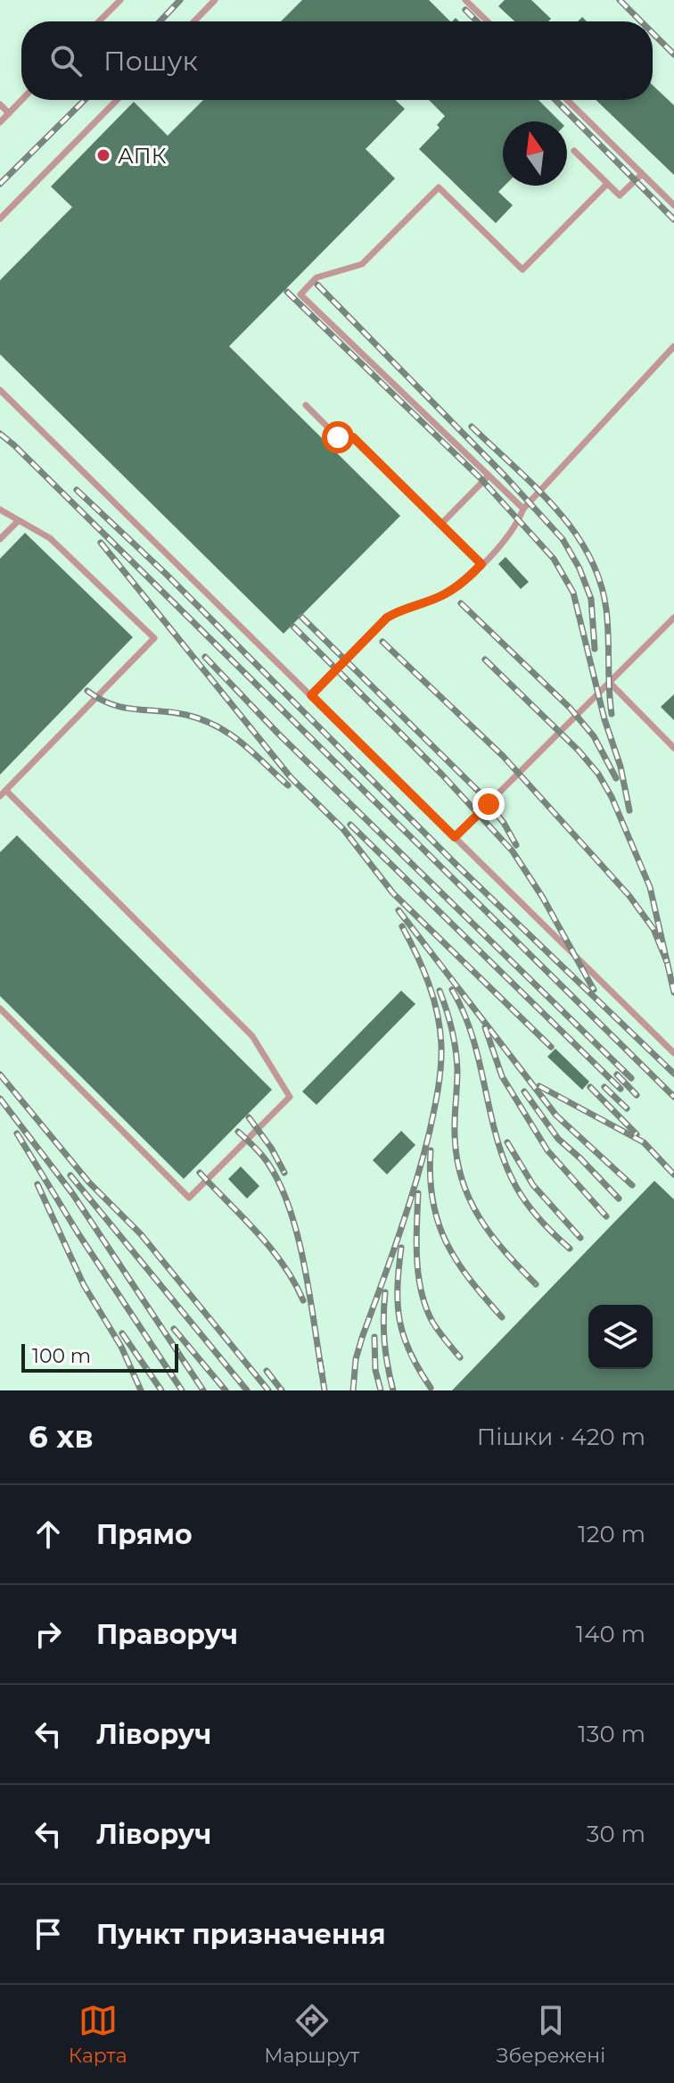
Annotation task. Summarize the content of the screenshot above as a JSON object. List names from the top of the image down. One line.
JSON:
{"places":["АПК"],"scale_bar":"100 m","north":"top","page":{"search":"Пошук","scale":"100 m","heading":["6 хв","Пішки · 420 m"],"list":[["Прямо","120 m"],["Праворуч","140 m"],["Ліворуч","130 m"],["Ліворуч","30 m"],"Пункт призначення"],"nav":["Карта","Маршрут","Збережені"]}}
